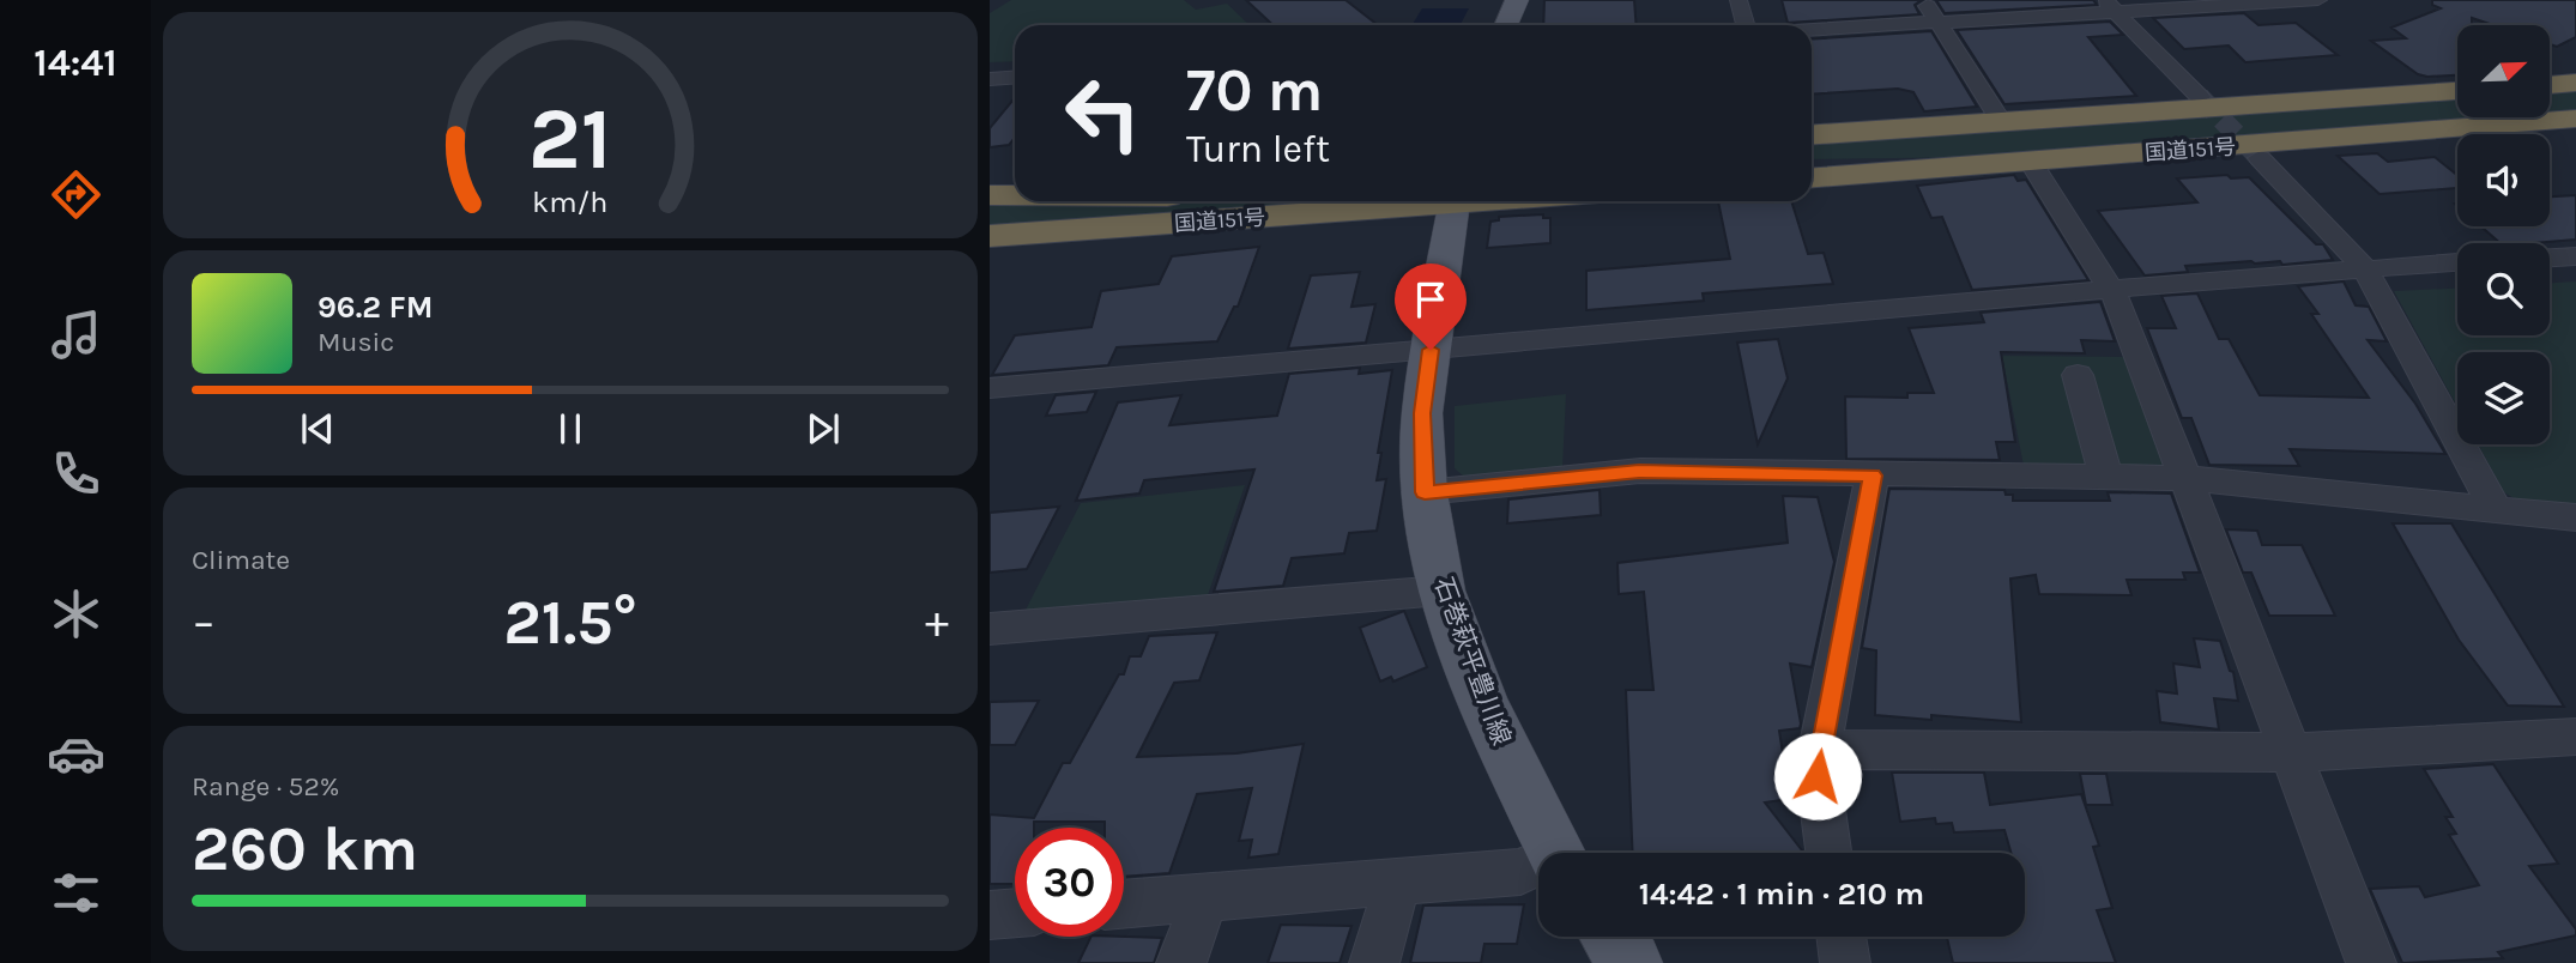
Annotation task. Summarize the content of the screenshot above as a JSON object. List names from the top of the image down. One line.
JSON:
{"streets":{"highway":["国道151号"],"main road":["石巻萩平豊川線"]},"north":"top right","page":{"tabs":"14:41","turn":["70 m","Turn left"],"song":["96.2 FM","Music"],"tile":["Climate",["Range · 52%","260 km"]],"heat":["−","21.5°","+"],"limit":"30","trip":"14:42 · 1 min · 210 m","gauge":["21","km/h"]}}
